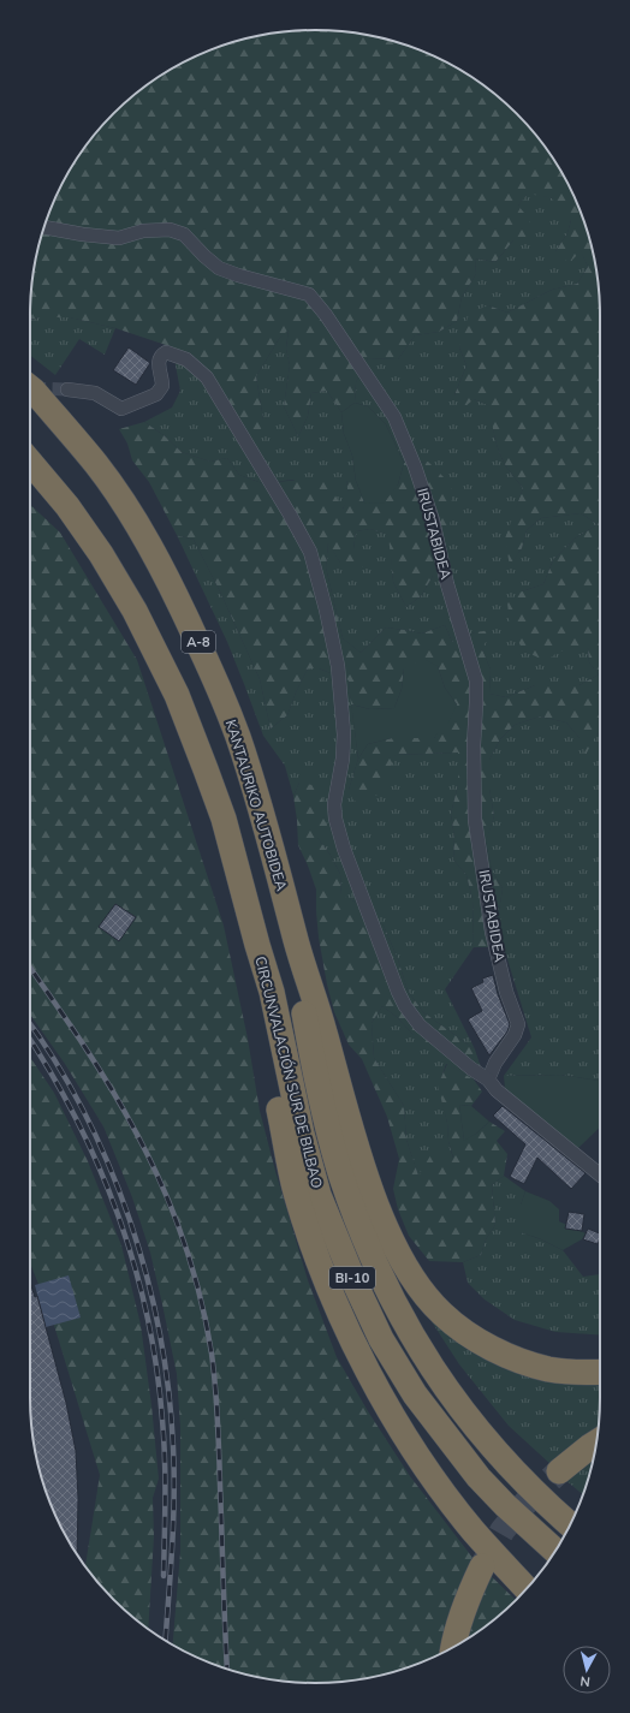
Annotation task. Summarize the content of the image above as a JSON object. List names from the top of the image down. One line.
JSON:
{"streets":{"highway":["A-8","KANTAURIKO AUTOBIDEA","CIRCUNVALACIÓN SUR DE BILBAO","BI-10"],"street":["IRUSTABIDEA"]},"crossings":[["KANTAURIKO AUTOBIDEA","BI-10"]],"north":"bottom"}
